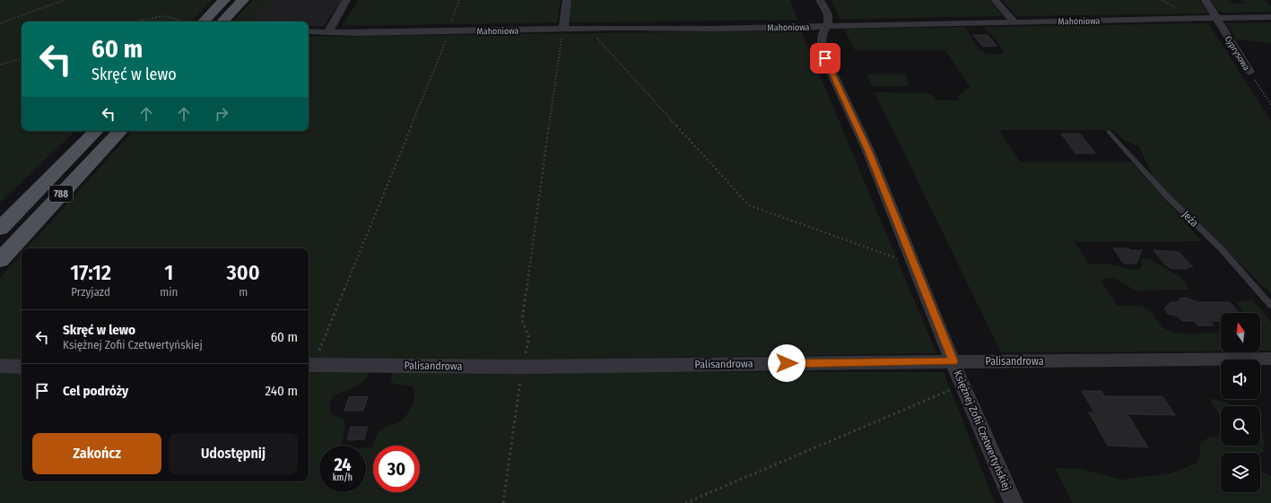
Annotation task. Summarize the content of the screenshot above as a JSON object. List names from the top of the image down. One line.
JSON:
{"streets":{"main road":["788"],"street":["Mahoniowa","Cyprysowa","Palisandrowa","Księżnej Zofii Czetwertyńskiej"],"lane":["Jeża"]},"crossings":[["Mahoniowa","Cyprysowa"],["Mahoniowa","Księżnej Zofii Czetwertyńskiej"],["Palisandrowa","Księżnej Zofii Czetwertyńskiej"]],"north":"top","page":{"turn":["60 m","Skręć w lewo"],"eta":["17:12","Przyjazd","1","min","300","m"],"list":[{"name":"Skręć w lewo","note":"Księżnej Zofii Czetwertyńskiej","value":"60 m"},{"name":"Cel podróży","value":"240 m"}],"buttons":["Zakończ","Udostępnij"],"speed":"24 km/h","limit":"30"}}
